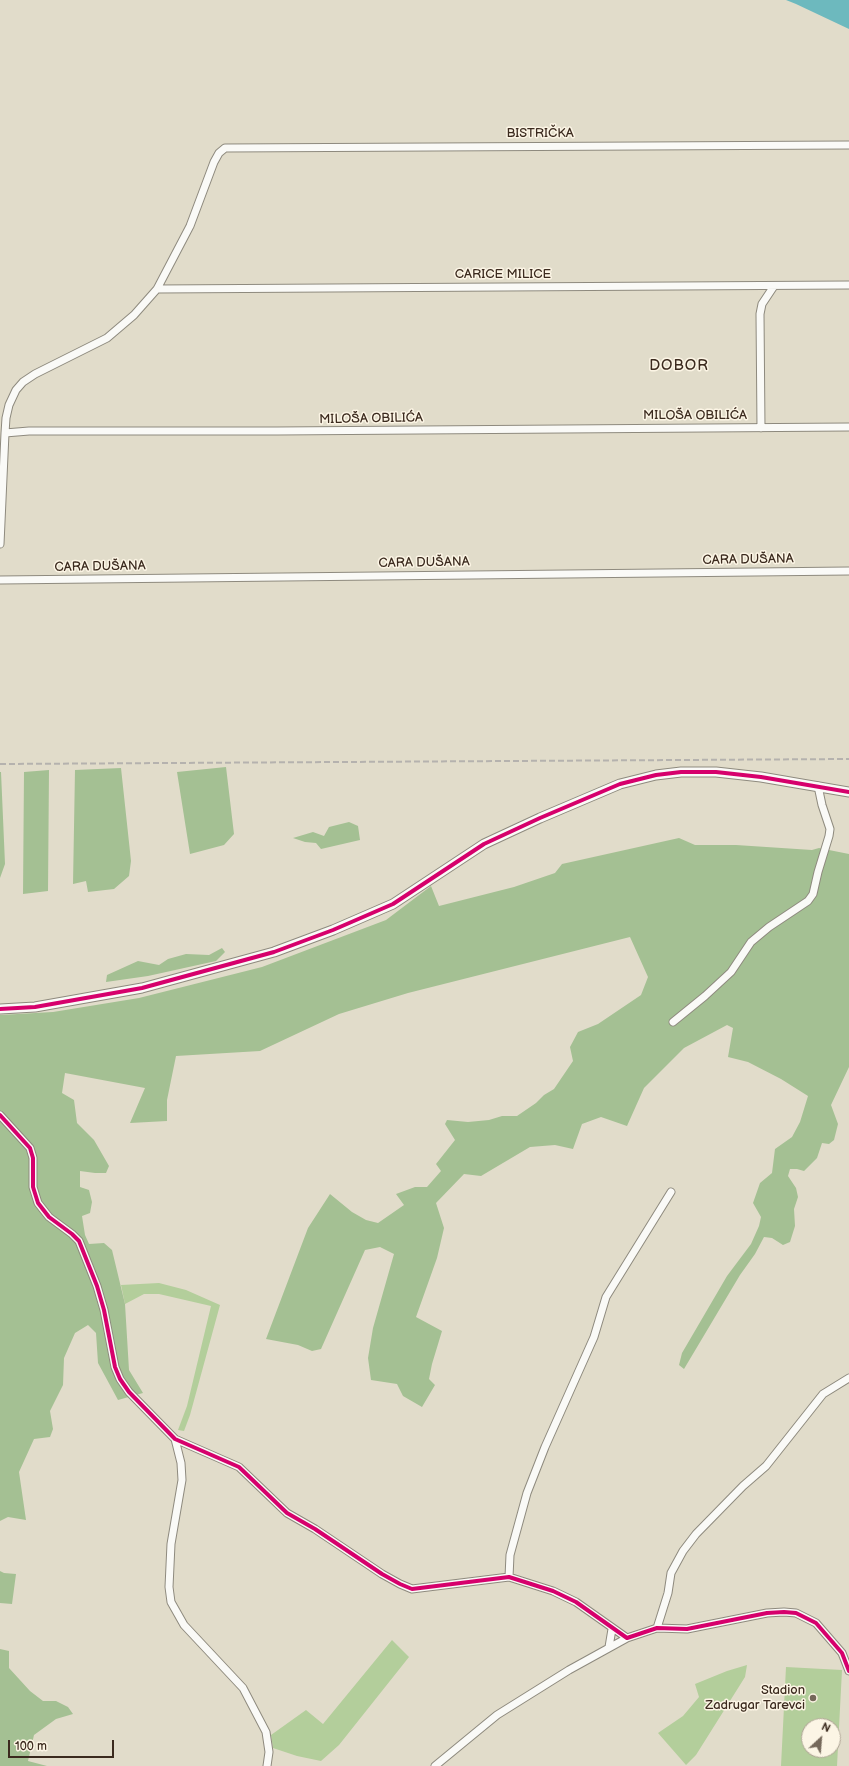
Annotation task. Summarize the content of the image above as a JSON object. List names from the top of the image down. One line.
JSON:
{"streets":{"street":["BISTRIČKA","CARICE MILICE","MILOŠA OBILIĆA","CARA DUŠANA"]},"crossings":[["BISTRIČKA","CARICE MILICE"]],"districts":["DOBOR"],"places":["Stadion Zadrugar Tarevci"],"scale_bar":"100 m","north":"top right"}
